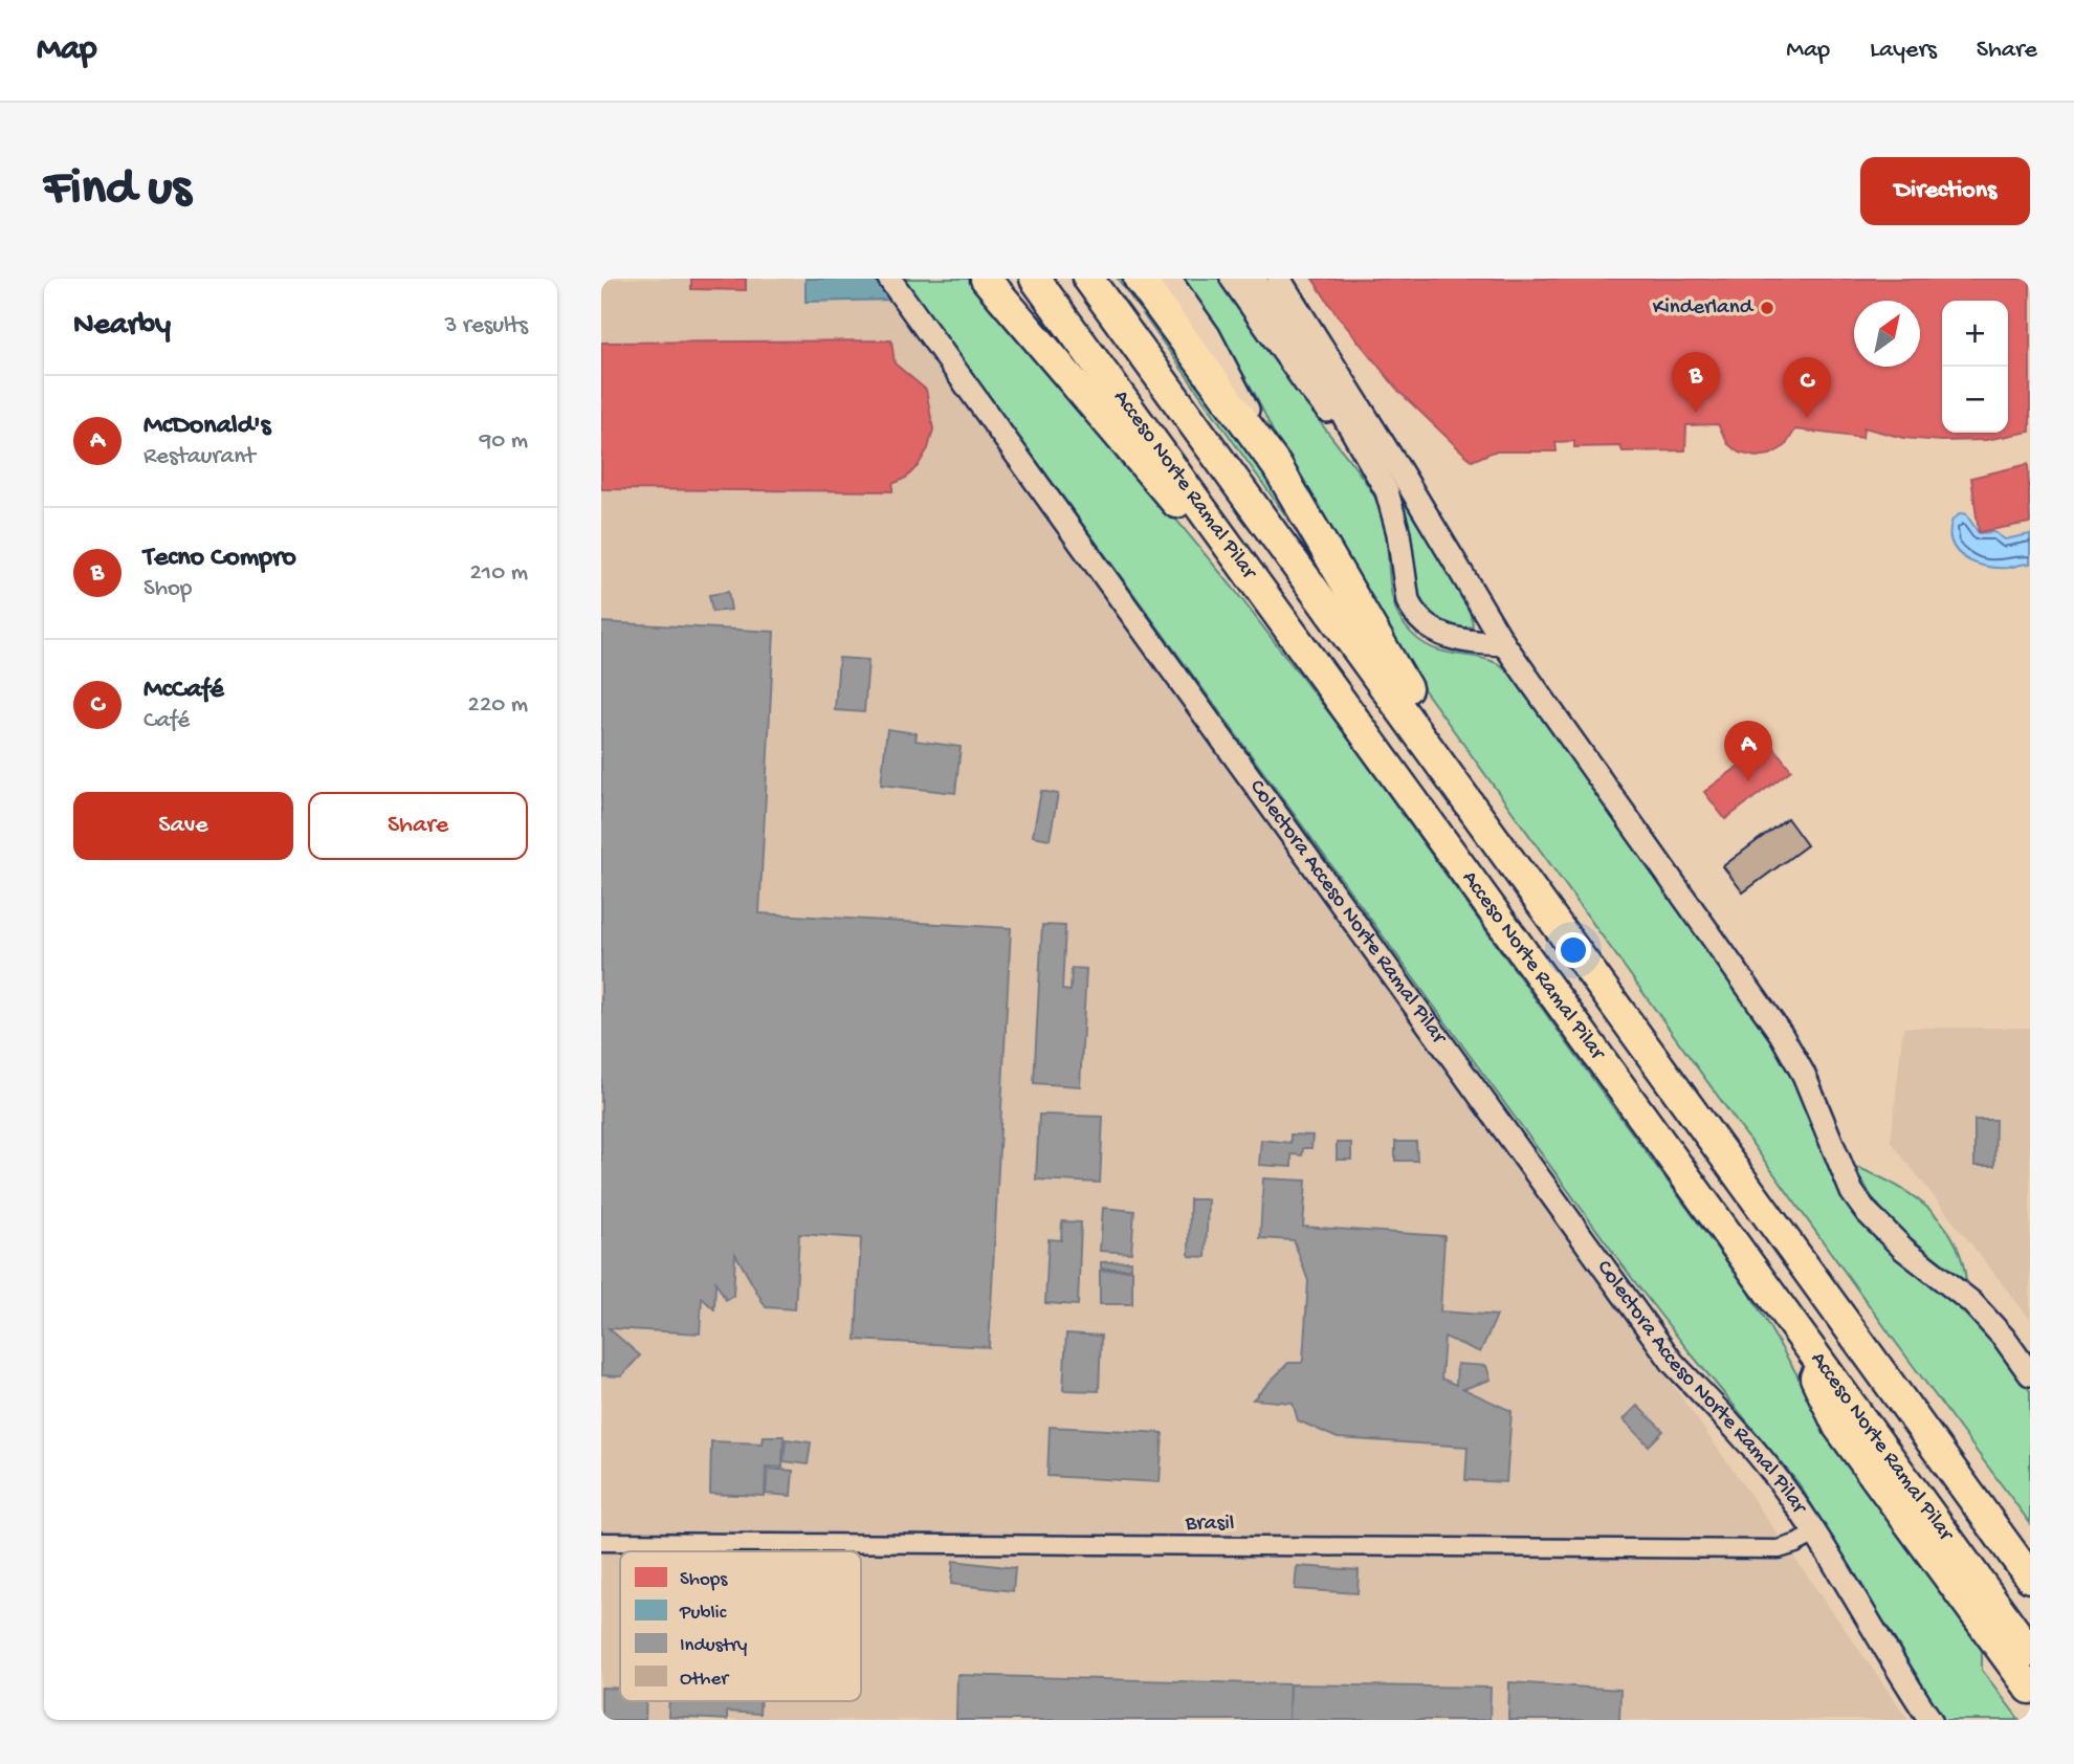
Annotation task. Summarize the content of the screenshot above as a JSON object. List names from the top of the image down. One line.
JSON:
{"streets":{"highway":["Acceso Norte Ramal Pilar"],"street":["Colectora Acceso Norte Ramal Pilar","Brasil"]},"crossings":[["Colectora Acceso Norte Ramal Pilar","Brasil"]],"places":["Kinderland"],"legend":["Shops","Public","Industry","Other"],"north":"top right","page":{"header":"Map","nav":["Map","Layers","Share"],"buttons":["Directions",["Save","Share"]],"title":"Find us","heading":["Nearby","3 results"],"map_buttons":["+","−"],"pins":["B","C","A"],"list":[{"mark":"A","name":"McDonald's","note":"Restaurant","value":"90 m"},{"mark":"B","name":"Tecno Compro","note":"Shop","value":"210 m"},{"mark":"C","name":"McCafé","note":"Café","value":"220 m"}]}}
